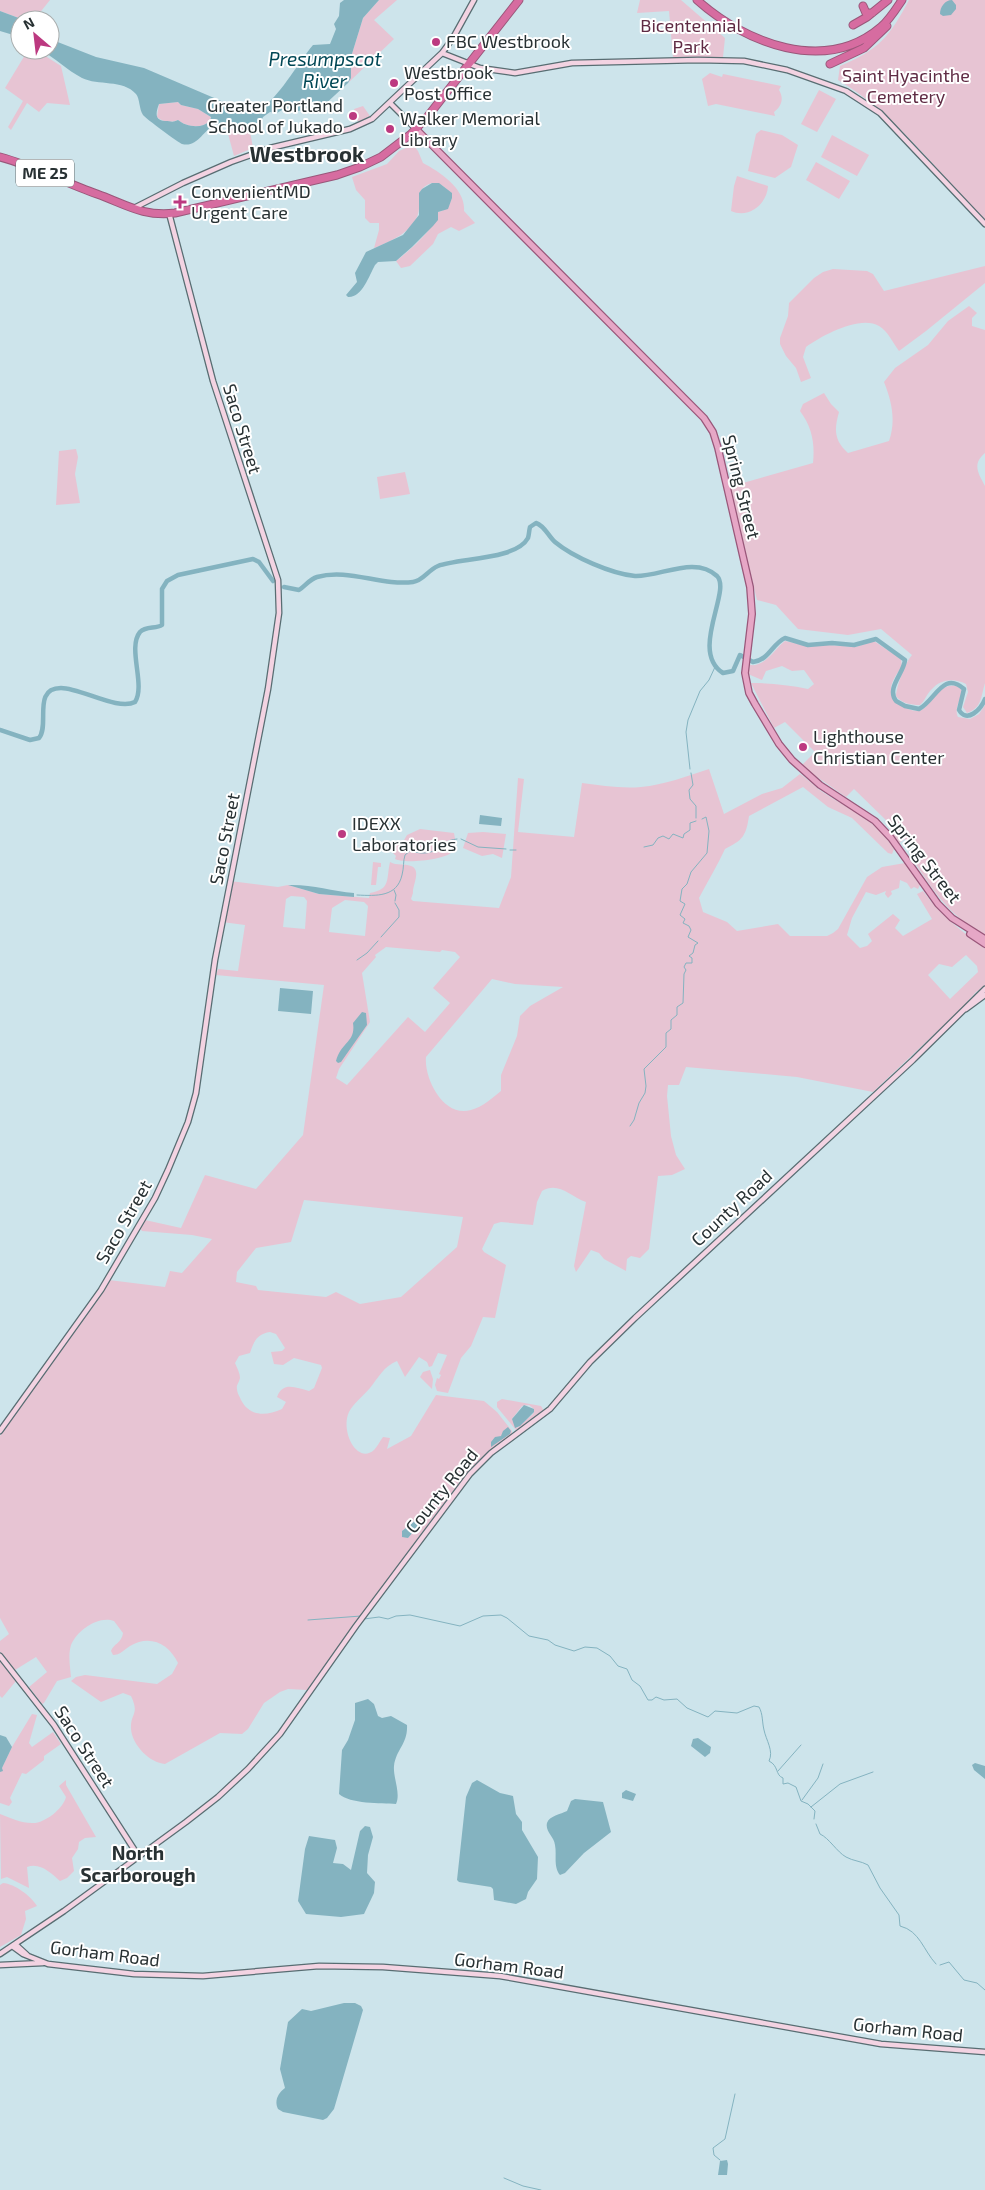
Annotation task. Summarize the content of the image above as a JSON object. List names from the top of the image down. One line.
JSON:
{"streets":{"highway":["ME 25"],"main road":["Saco Street","Spring Street","County Road","Gorham Road"]},"crossings":[["Saco Street","County Road"],["County Road","Gorham Road"]],"districts":["Westbrook","North Scarborough"],"water":["Presumpscot River"],"parks":["Bicentennial Park","Saint Hyacinthe Cemetery"],"places":{"other":["FBC Westbrook","Westbrook Post Office","Greater Portland School of Jukado","Walker Memorial Library","Lighthouse Christian Center","IDEXX Laboratories"],"health":["ConvenientMD Urgent Care"]},"north":"top left"}
